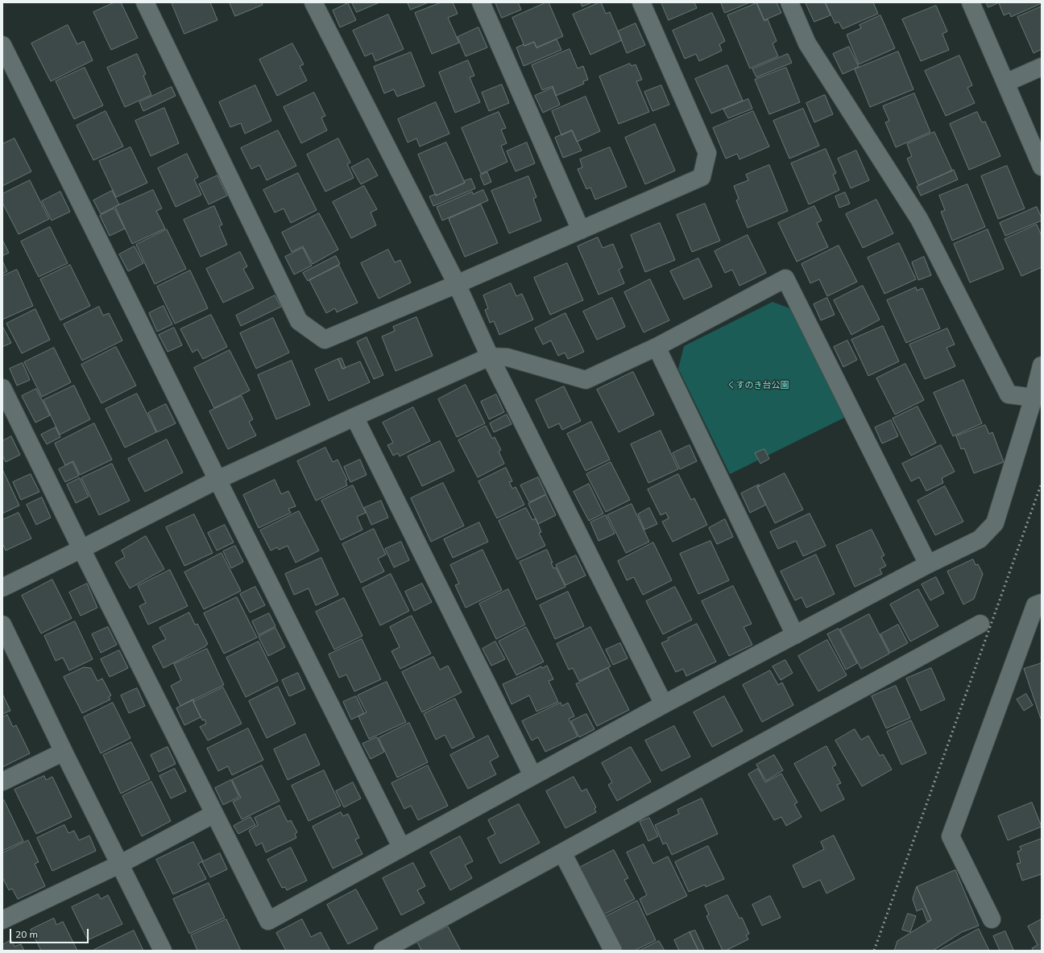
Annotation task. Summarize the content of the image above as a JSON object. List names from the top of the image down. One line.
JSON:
{"parks":["くすのき台公園"],"scale_bar":"20 m"}
